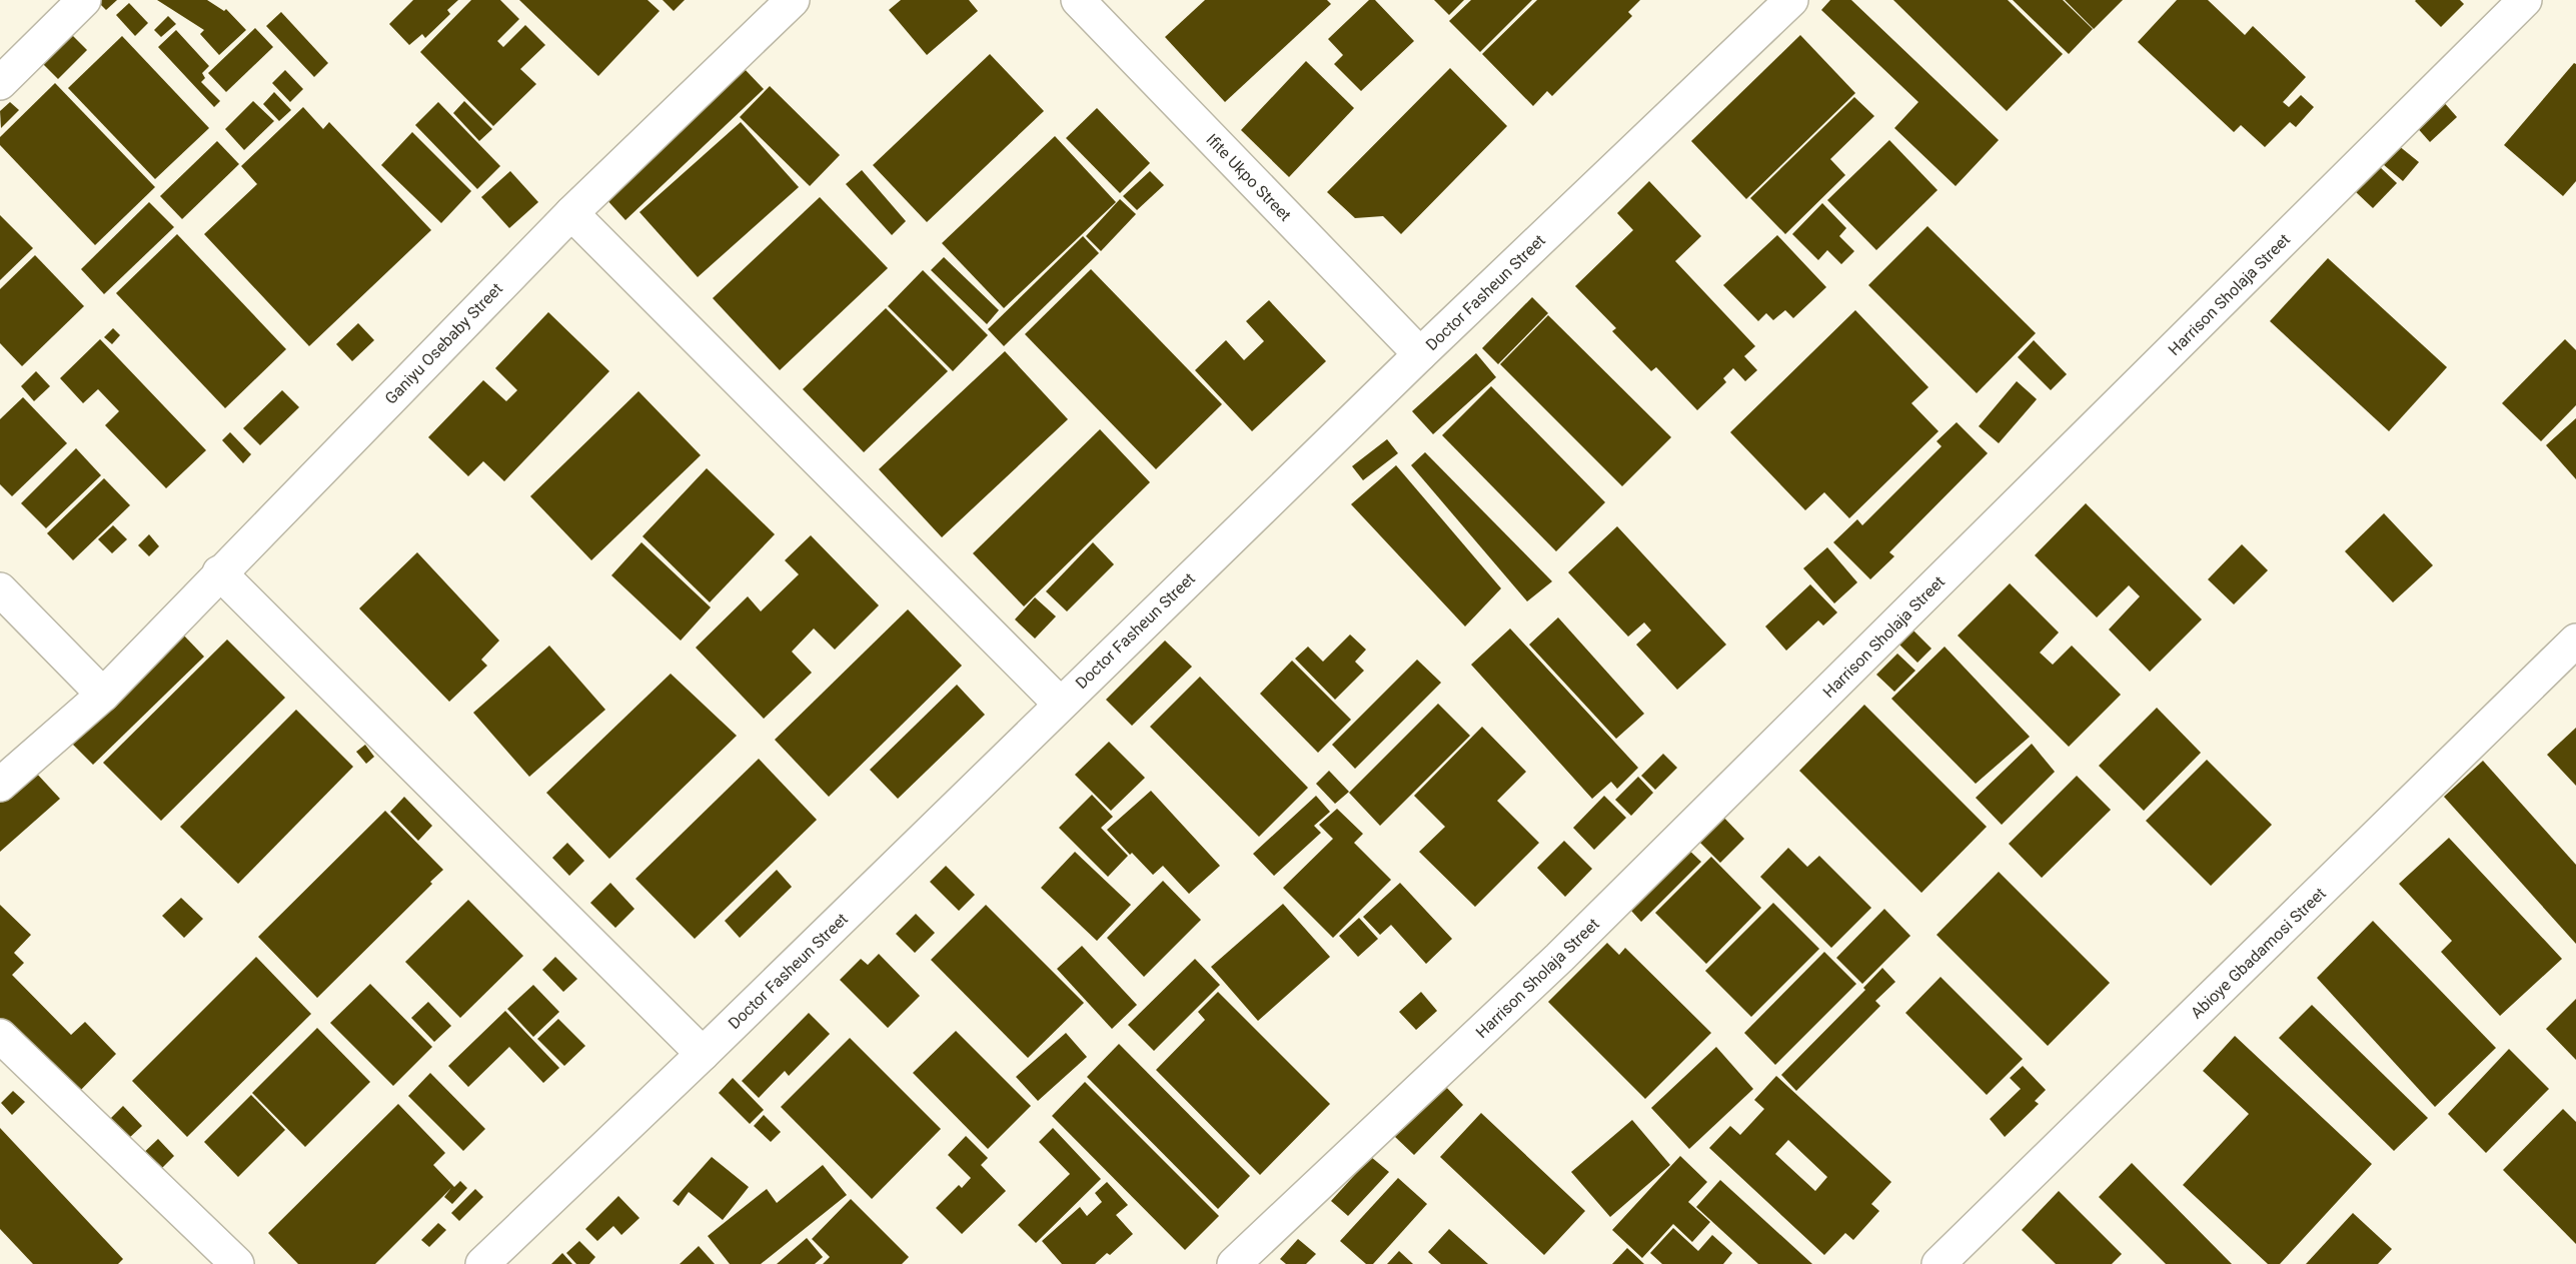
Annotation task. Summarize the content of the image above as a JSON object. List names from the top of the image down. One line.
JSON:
{"streets":{"street":["Ifite Ukpo Street","Doctor Fasheun Street","Harrison Sholaja Street","Ganiyu Osebaby Street","Abioye Gbadamosi Street"]},"crossings":[["Ifite Ukpo Street","Doctor Fasheun Street"]]}
